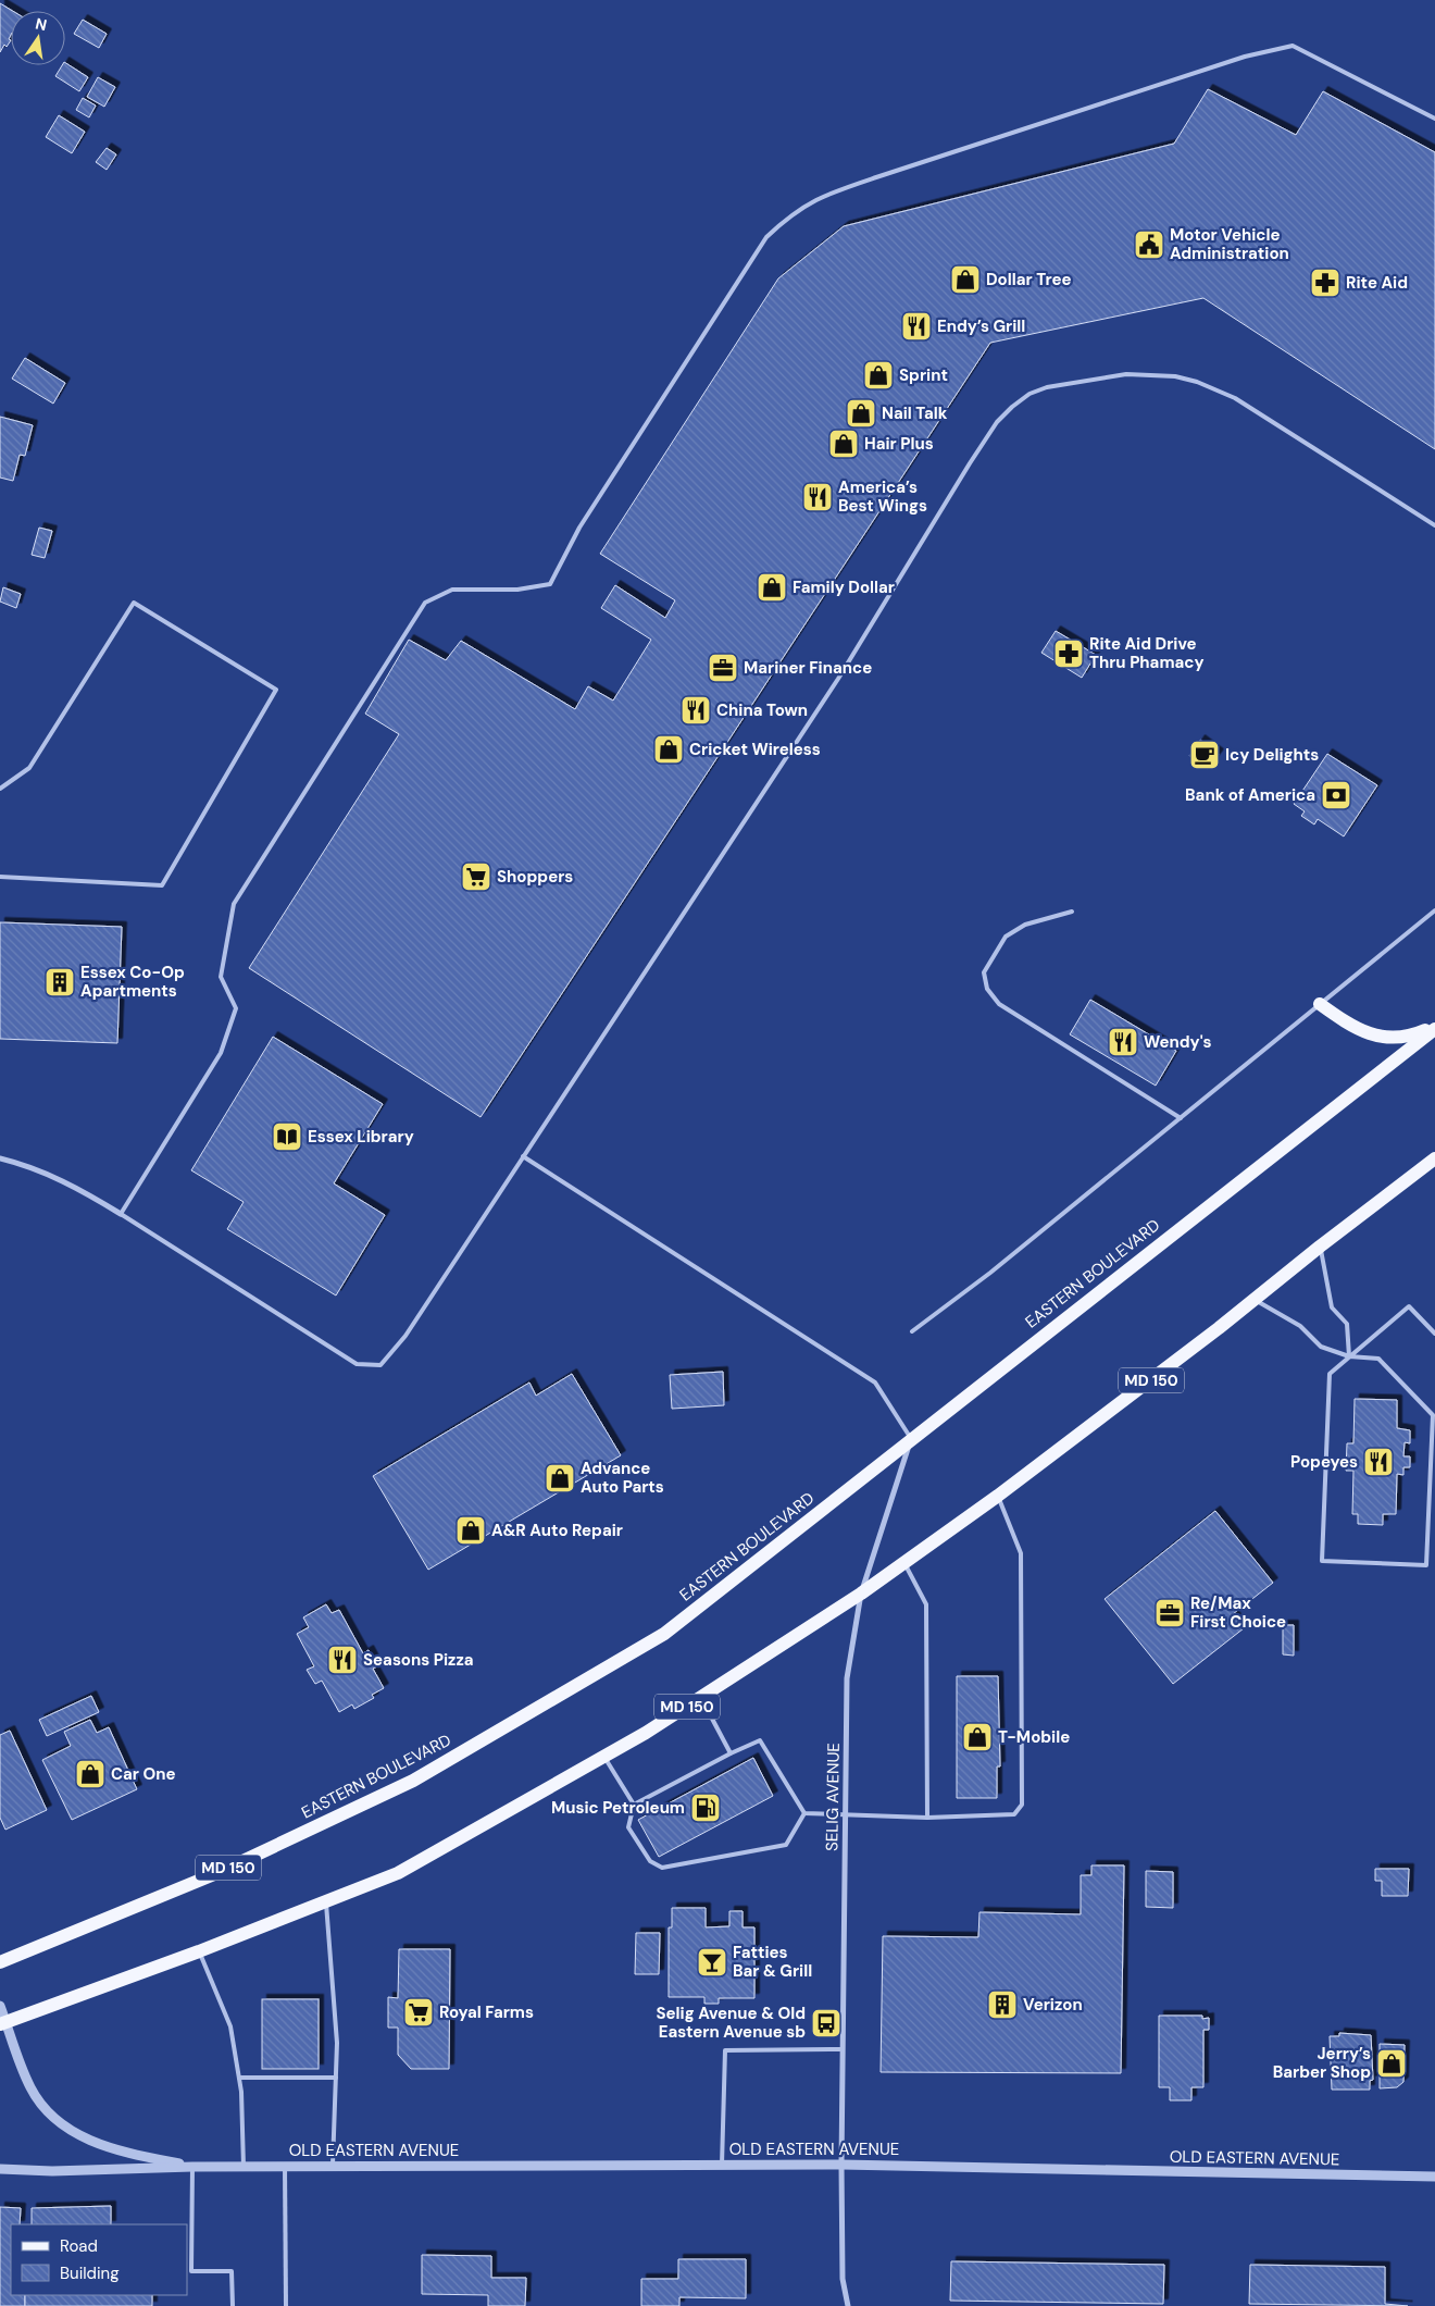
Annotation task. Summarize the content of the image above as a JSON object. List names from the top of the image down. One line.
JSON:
{"streets":{"main road":["EASTERN BOULEVARD","MD 150"],"street":["SELIG AVENUE","OLD EASTERN AVENUE"]},"crossings":[["EASTERN BOULEVARD","SELIG AVENUE"],["MD 150","SELIG AVENUE"],["MD 150","OLD EASTERN AVENUE"],["SELIG AVENUE","OLD EASTERN AVENUE"]],"places":{"public building":["Motor Vehicle Administration"],"shop":["Dollar Tree","Sprint","Nail Talk","Hair Plus","Family Dollar","Cricket Wireless","Advance Auto Parts","A&R Auto Repair","T-Mobile","Car One","Jerry’s Barber Shop"],"pharmacy":["Rite Aid","Rite Aid Drive Thru Phamacy"],"restaurant":["Endy’s Grill","America’s Best Wings","China Town","Wendy's","Popeyes","Seasons Pizza"],"office":["Mariner Finance","Re/Max First Choice"],"cafe":["Icy Delights"],"bank":["Bank of America"],"supermarket":["Shoppers","Royal Farms"],"building":["Essex Co-Op Apartments","Verizon"],"library":["Essex Library"],"fuel station":["Music Petroleum"],"bar":["Fatties Bar & Grill"],"bus stop":["Selig Avenue & Old Eastern Avenue sb"]},"legend":["Road","Building"],"north":"top"}
